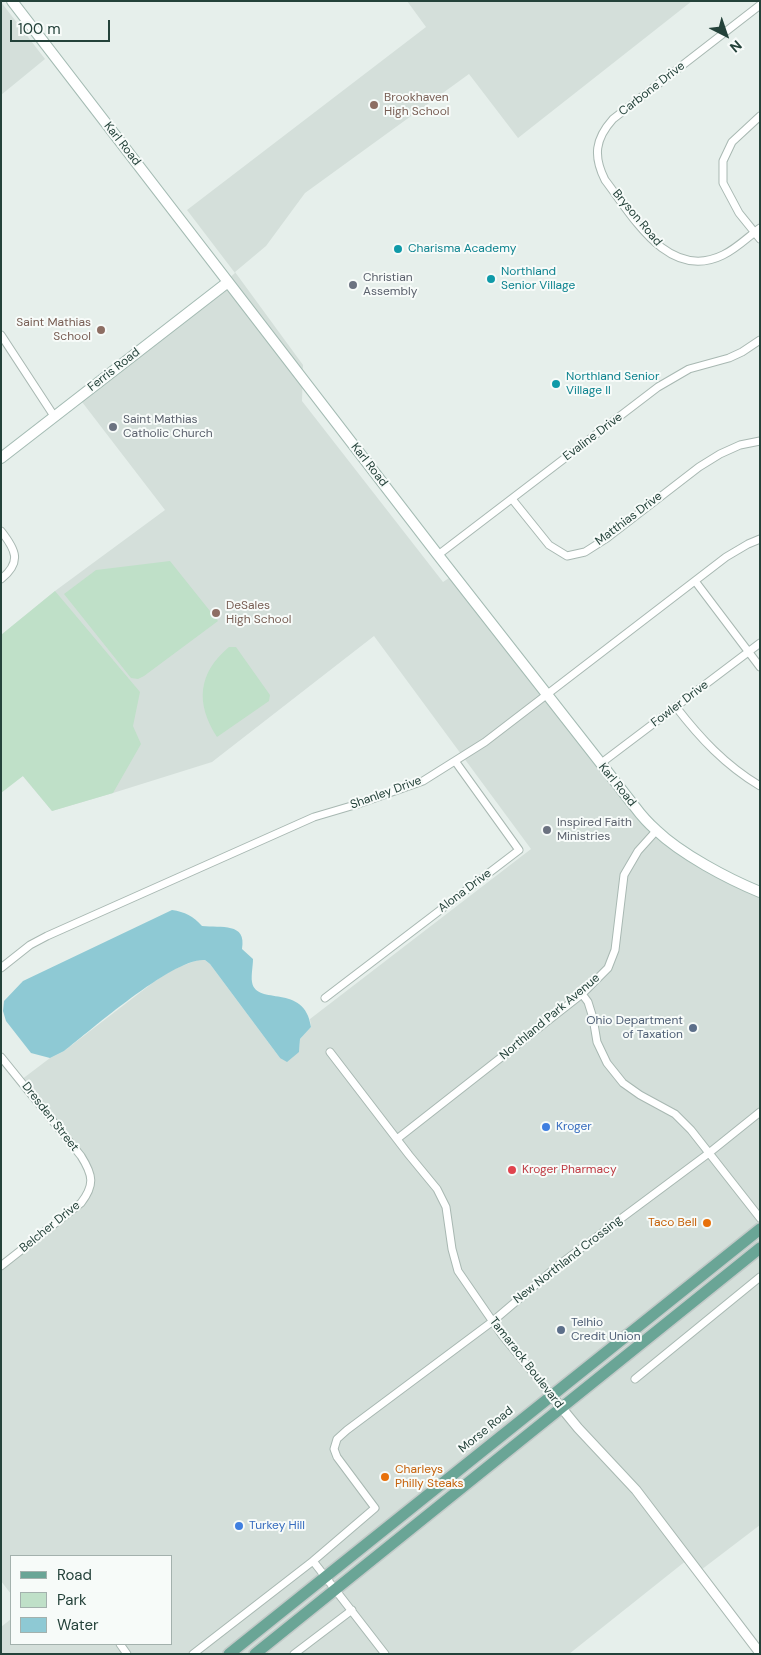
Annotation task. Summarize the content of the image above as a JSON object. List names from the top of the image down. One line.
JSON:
{"streets":{"main road":["Karl Road","Ferris Road","Morse Road"],"street":["Carbone Drive","Bryson Road","Evaline Drive","Matthias Drive","Fowler Drive","Shanley Drive","Alona Drive","Northland Park Avenue","Dresden Street","Belcher Drive","New Northland Crossing","Tamarack Boulevard"]},"crossings":[["Carbone Drive","Bryson Road"],["Karl Road","Ferris Road"],["Karl Road","Evaline Drive"],["Karl Road","Fowler Drive"],["Karl Road","Shanley Drive"],["Karl Road","Northland Park Avenue"],["Evaline Drive","Matthias Drive"],["Shanley Drive","Alona Drive"],["Northland Park Avenue","Tamarack Boulevard"],["Dresden Street","Belcher Drive"],["New Northland Crossing","Tamarack Boulevard"],["Tamarack Boulevard","Morse Road"]],"places":["Brookhaven High School","Charisma Academy","Northland Senior Village","Christian Assembly","Saint Mathias School","Northland Senior Village II","Saint Mathias Catholic Church","DeSales High School","Inspired Faith Ministries","Ohio Department of Taxation","Kroger","Kroger Pharmacy","Taco Bell","Telhio Credit Union","Charleys Philly Steaks","Turkey Hill"],"legend":["Road","Park","Water"],"scale_bar":"100 m","north":"bottom right"}
